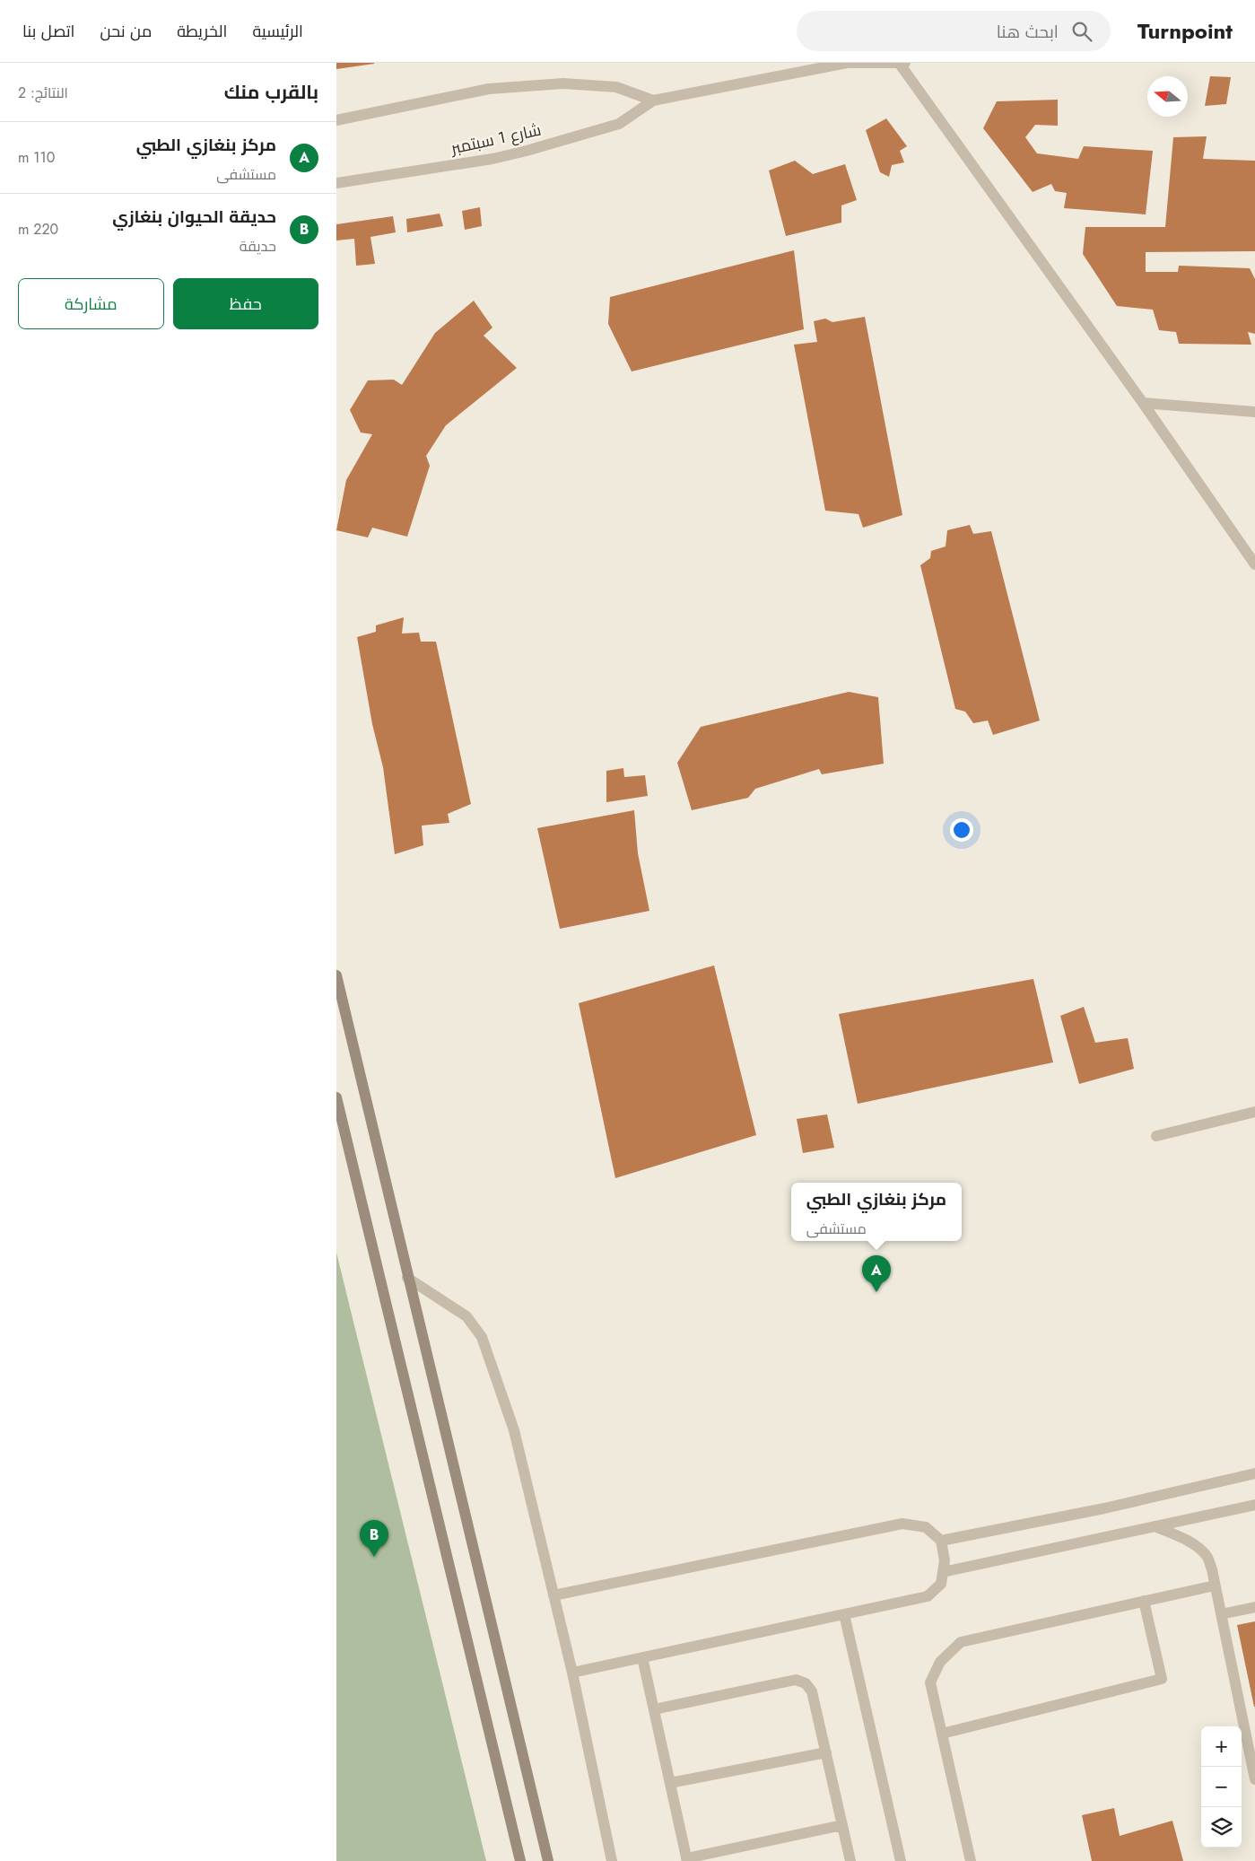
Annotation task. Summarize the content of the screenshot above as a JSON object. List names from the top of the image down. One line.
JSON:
{"streets":{"street":["شارع 1 سبتمبر"]},"north":"left","page":{"header":"Turnpoint","search":"ابحث هنا","nav":["الرئيسية","الخريطة","من نحن","اتصل بنا"],"heading":["بالقرب منك","النتائج: 2"],"list":[{"mark":"A","name":"مركز بنغازي الطبي","note":"مستشفى","value":"110 m"},{"mark":"B","name":"حديقة الحيوان بنغازي","note":"حديقة","value":"220 m"}],"buttons":["حفظ","مشاركة"],"popup":["مركز بنغازي الطبي","مستشفى"],"pins":["A","B"],"map_buttons":["+","−"]}}
